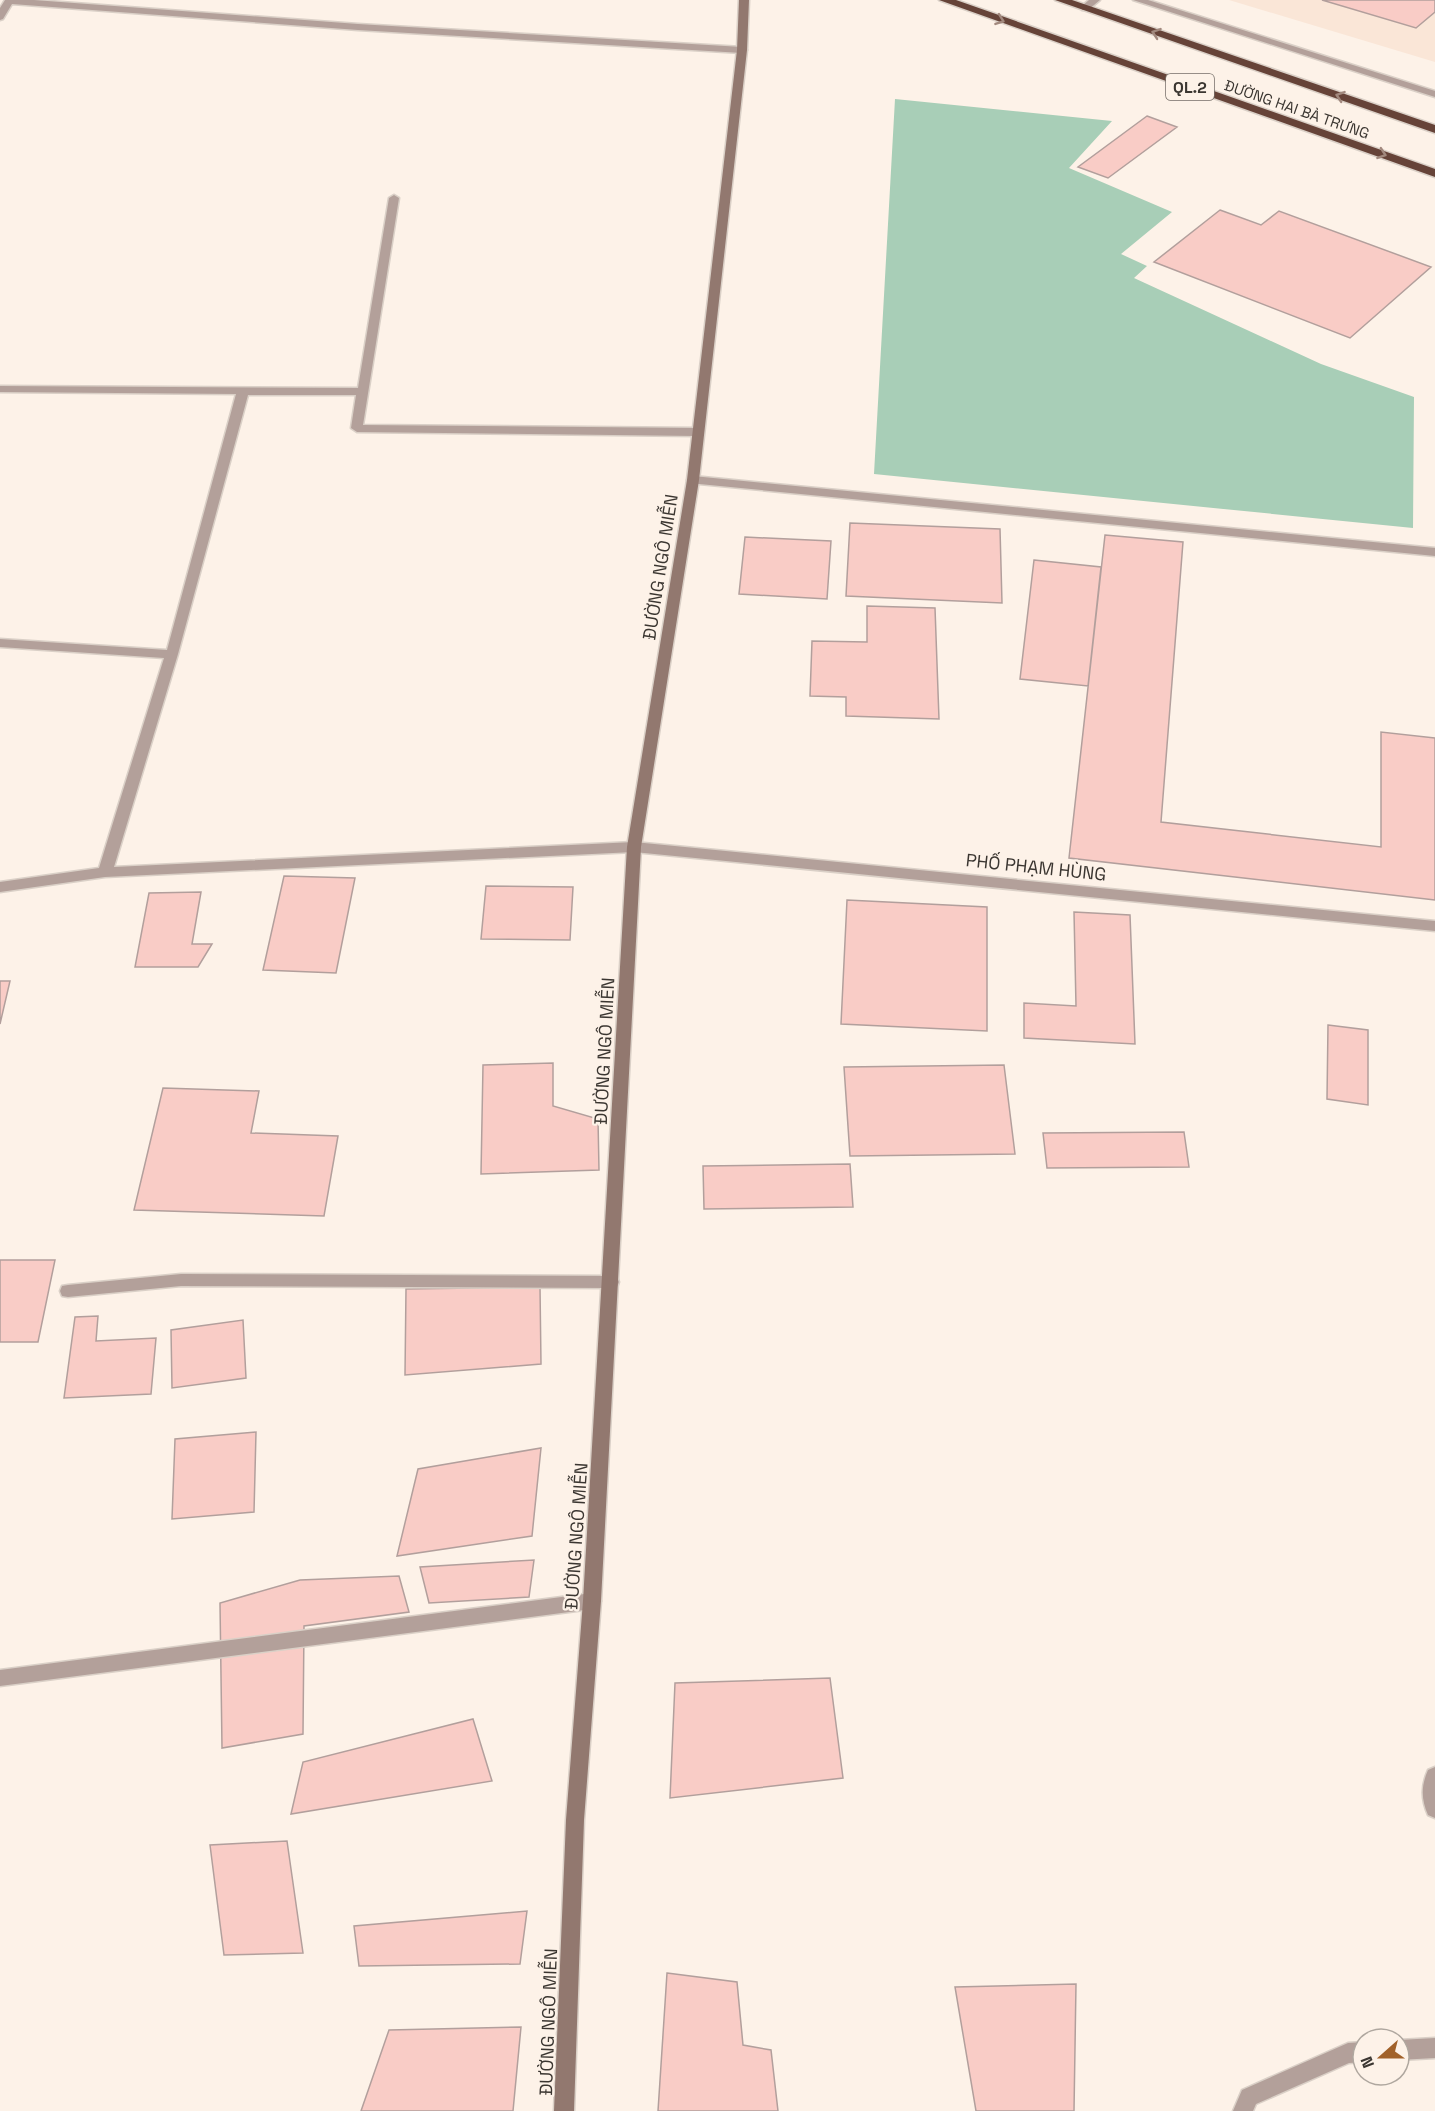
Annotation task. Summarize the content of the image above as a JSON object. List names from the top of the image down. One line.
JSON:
{"streets":{"highway":["QL.2","ĐƯỜNG HAI BÀ TRƯNG"],"street":["ĐƯỜNG NGÔ MIỄN","PHỐ PHẠM HÙNG"]},"crossings":[["ĐƯỜNG NGÔ MIỄN","PHỐ PHẠM HÙNG"]],"north":"left"}
